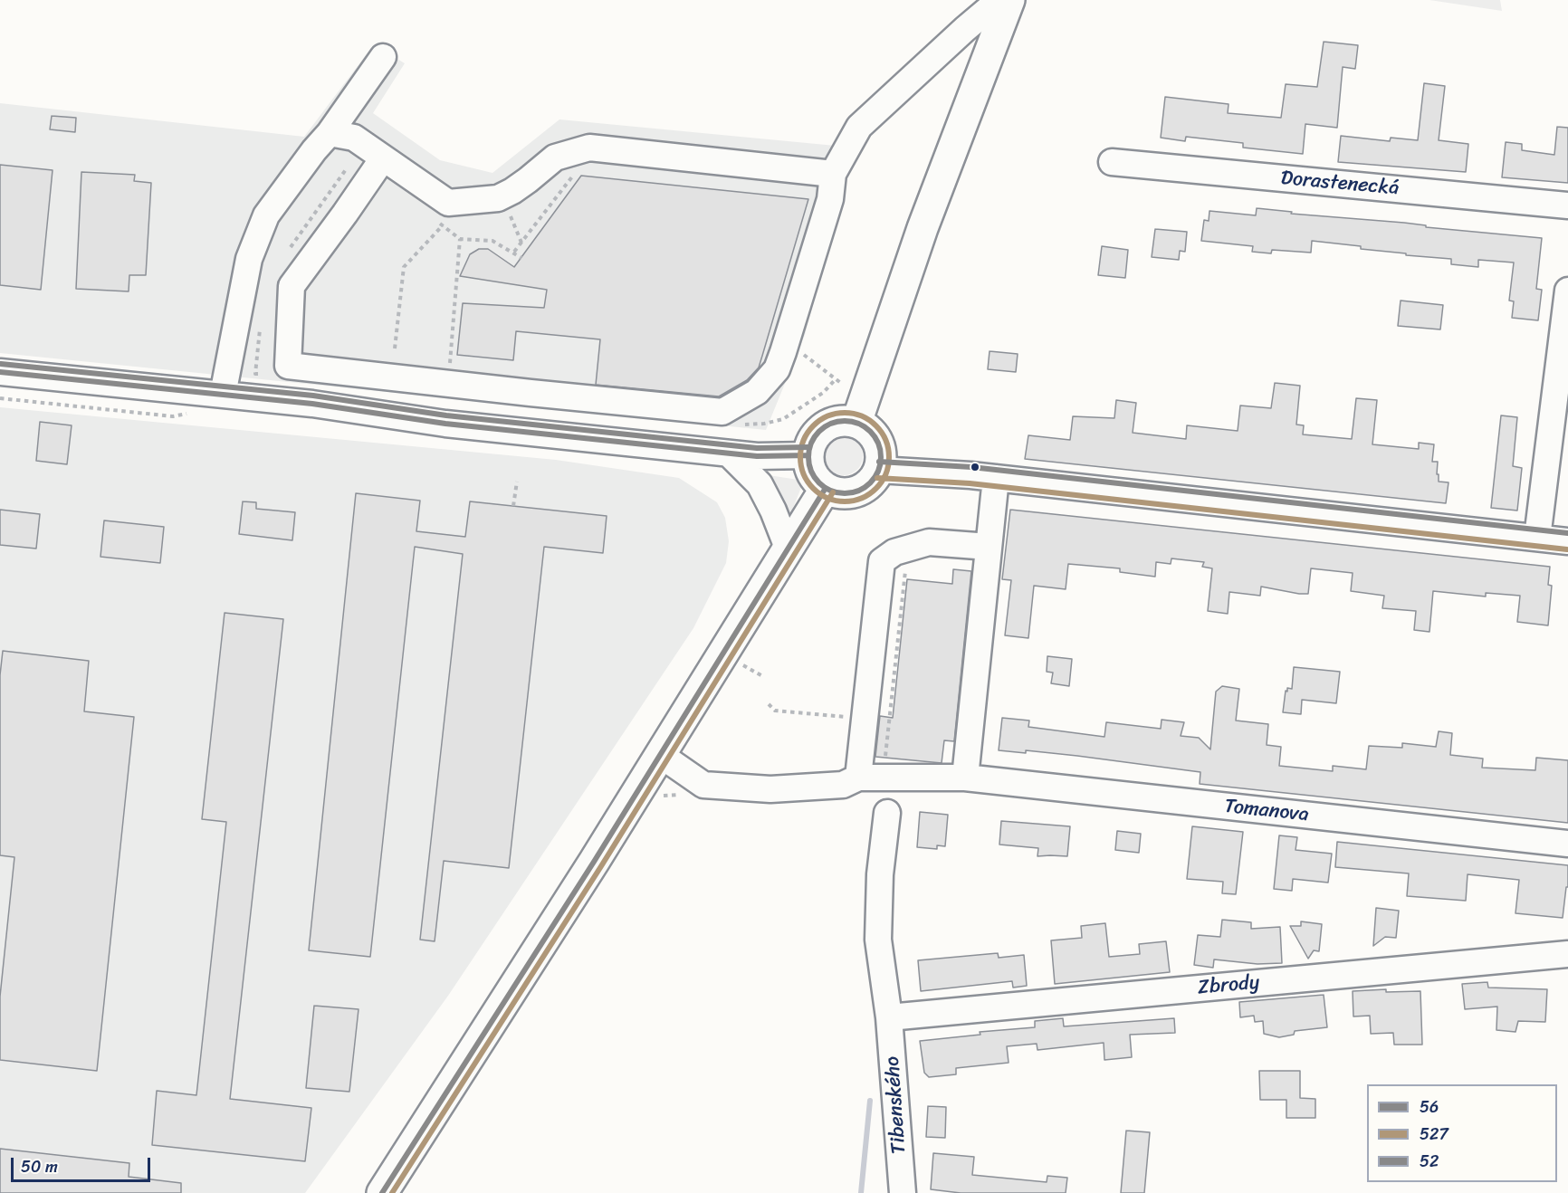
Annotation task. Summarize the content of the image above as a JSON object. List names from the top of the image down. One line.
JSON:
{"streets":{"street":["Dorastenecká","Tomanova","Zbrody","Tibenského"]},"crossings":[["Zbrody","Tibenského"]],"lines":["transit line 52","transit line 56","transit line 527"],"legend":["56","527","52"],"scale_bar":"50 m"}
